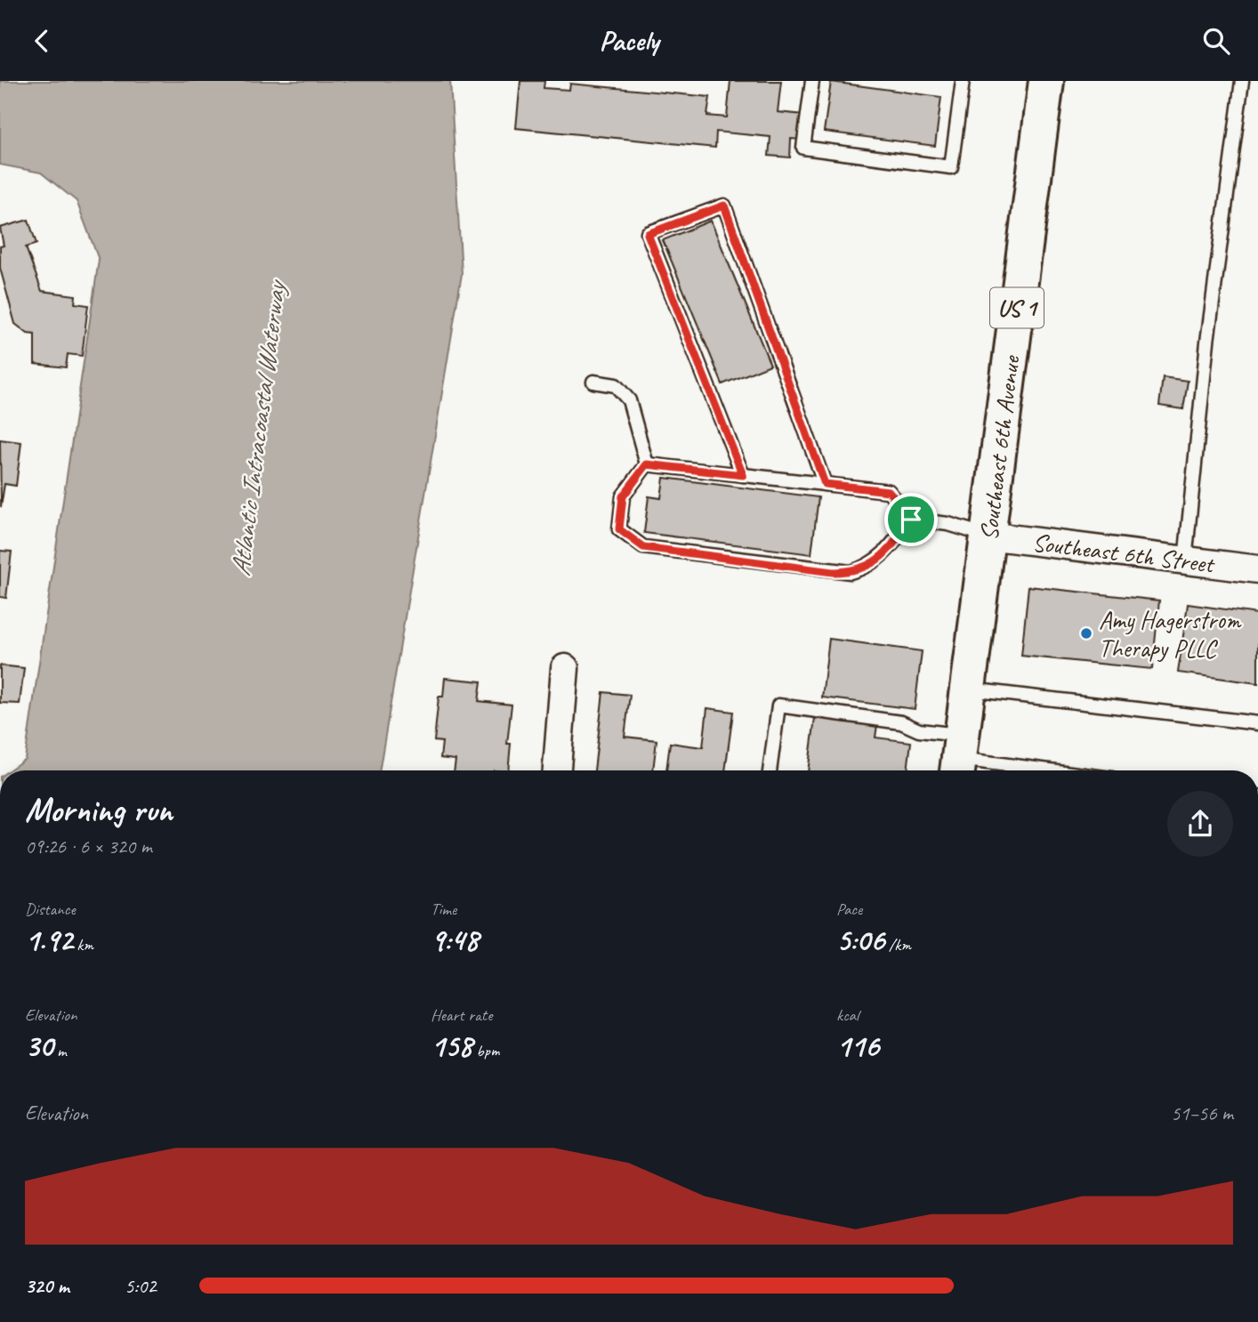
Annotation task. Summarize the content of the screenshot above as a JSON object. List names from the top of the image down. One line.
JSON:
{"streets":{"main road":["US 1","Southeast 6th Avenue"],"street":["Southeast 6th Street"]},"crossings":[["Southeast 6th Avenue","Southeast 6th Street"]],"water":["Atlantic Intracoastal Waterway"],"places":["Amy Hagerstrom Therapy PLLC"],"page":{"header":"Pacely","heading":["Morning run","09:26 · 6 × 320 m"],"stats":[["Distance","1.92 km"],["Time","9:48"],["Pace","5:06 /km"],["Elevation","30 m"],["Heart rate","158 bpm"],["kcal","116"]],"chart":["Elevation","51–56 m"],"list":[{"name":"320 m","note":"5:02"}]}}
